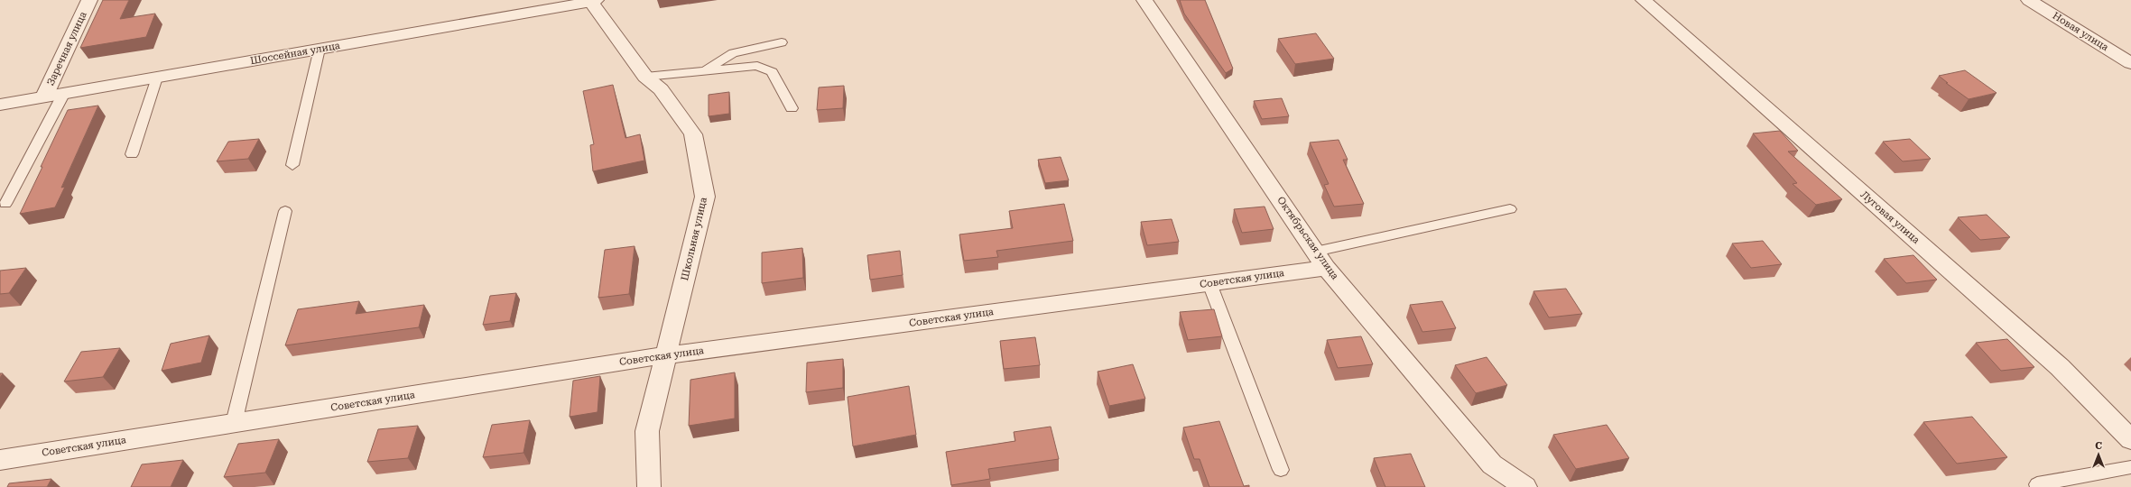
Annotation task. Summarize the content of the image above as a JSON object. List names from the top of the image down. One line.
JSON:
{"streets":{"street":["Новая улица","Заречная улица","Шоссейная улица","Луговая улица","Октябрьская улица","Школьная улица","Советская улица"]},"crossings":[["Заречная улица","Шоссейная улица"],["Шоссейная улица","Школьная улица"],["Октябрьская улица","Советская улица"],["Школьная улица","Советская улица"]],"north":"top"}
